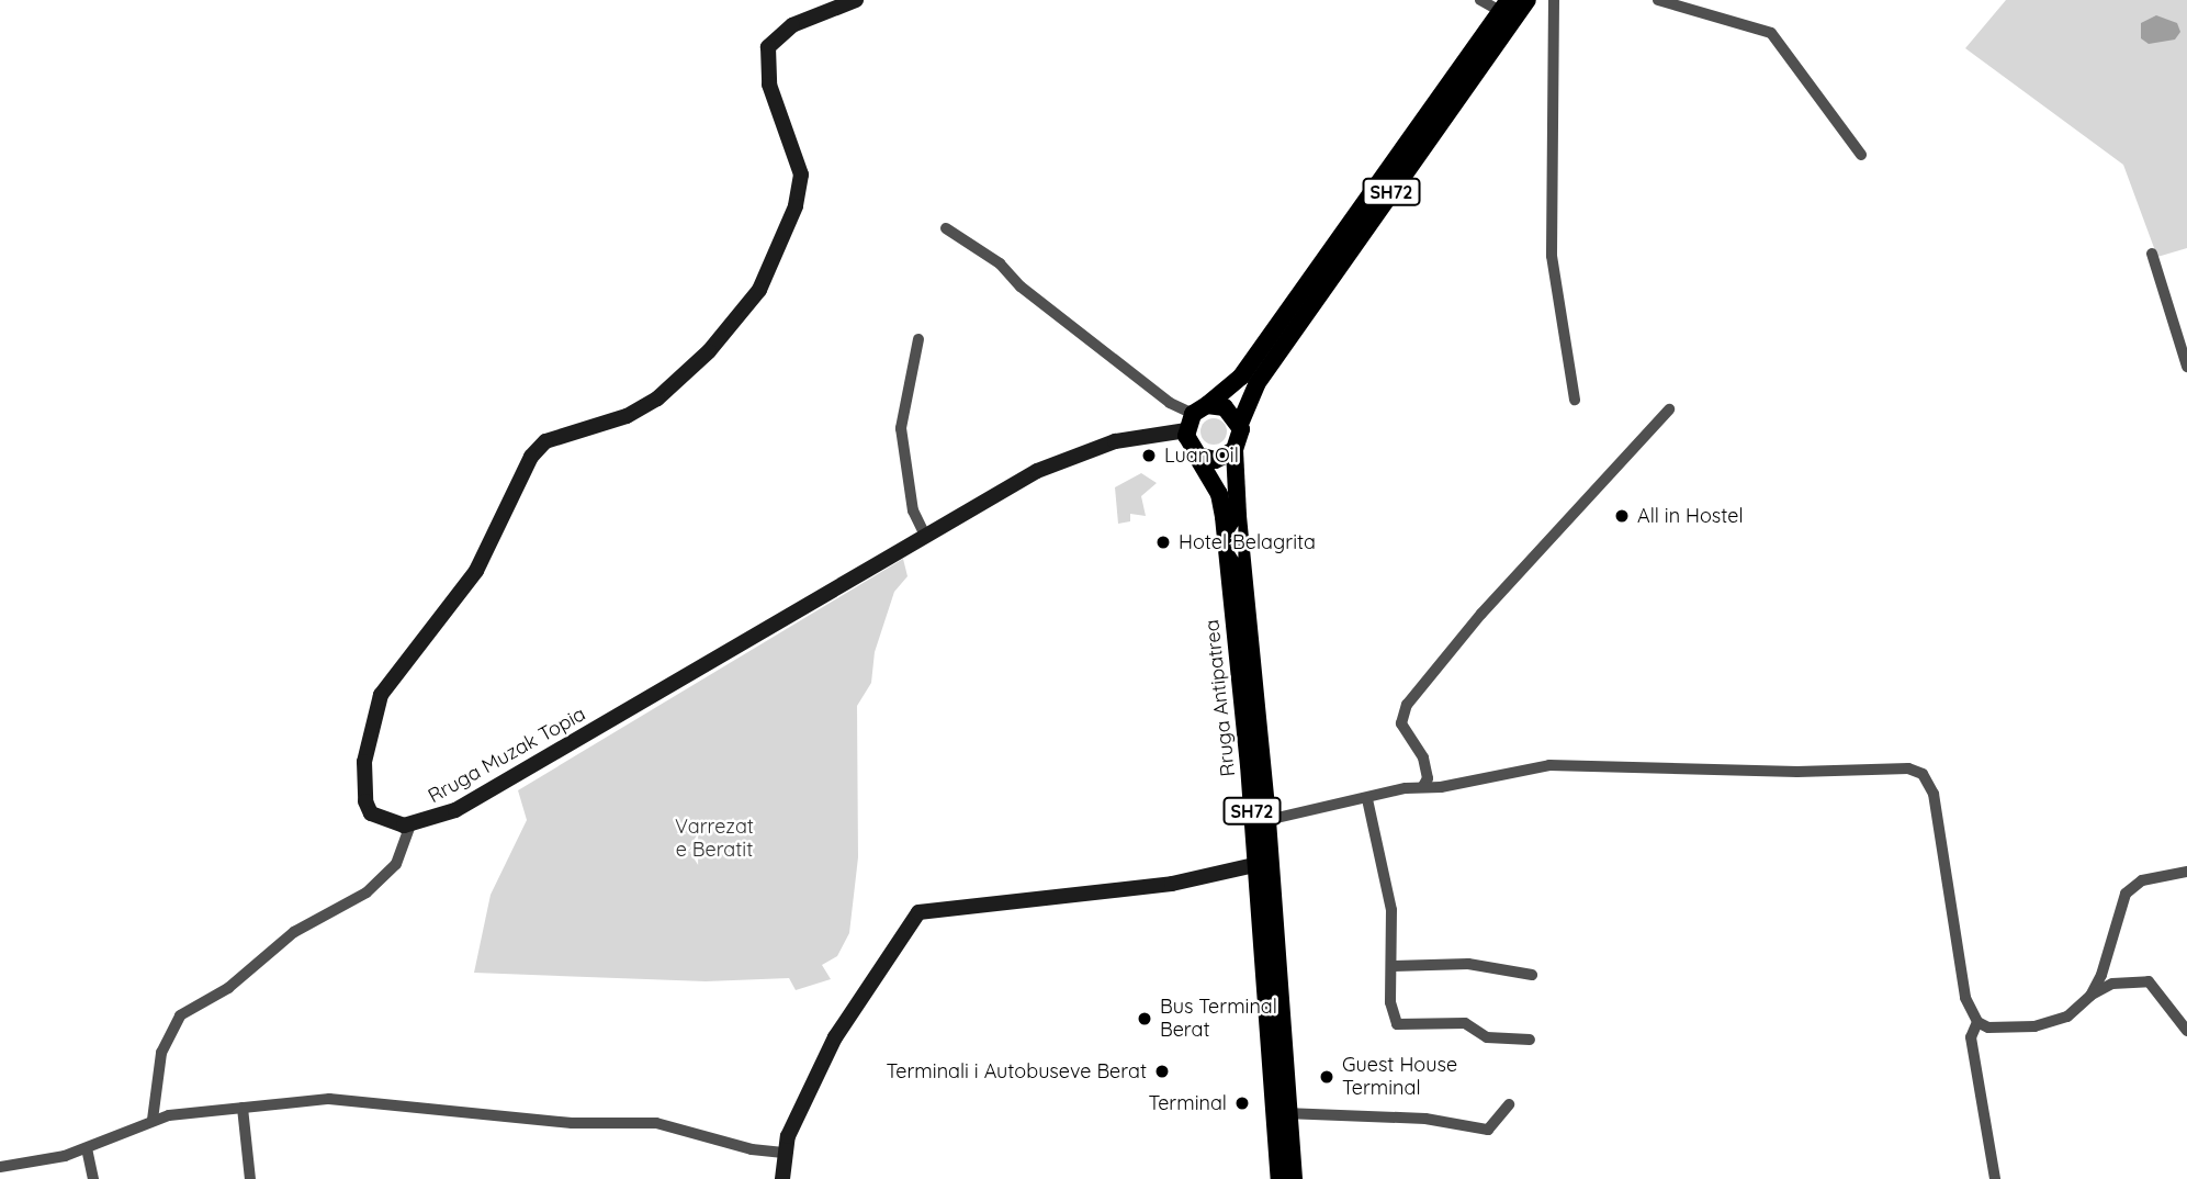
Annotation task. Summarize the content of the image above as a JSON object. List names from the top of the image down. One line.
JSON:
{"streets":{"main road":["SH72","Rruga Antipatrea"],"street":["Rruga Muzak Topia"]},"crossings":[["Rruga Antipatrea","Rruga Muzak Topia"]],"parks":["Varrezat e Beratit"],"places":["Luan Oil","All in Hostel","Hotel Belagrita","Bus Terminal Berat","Terminali i Autobuseve Berat","Guest House Terminal","Terminal"]}
